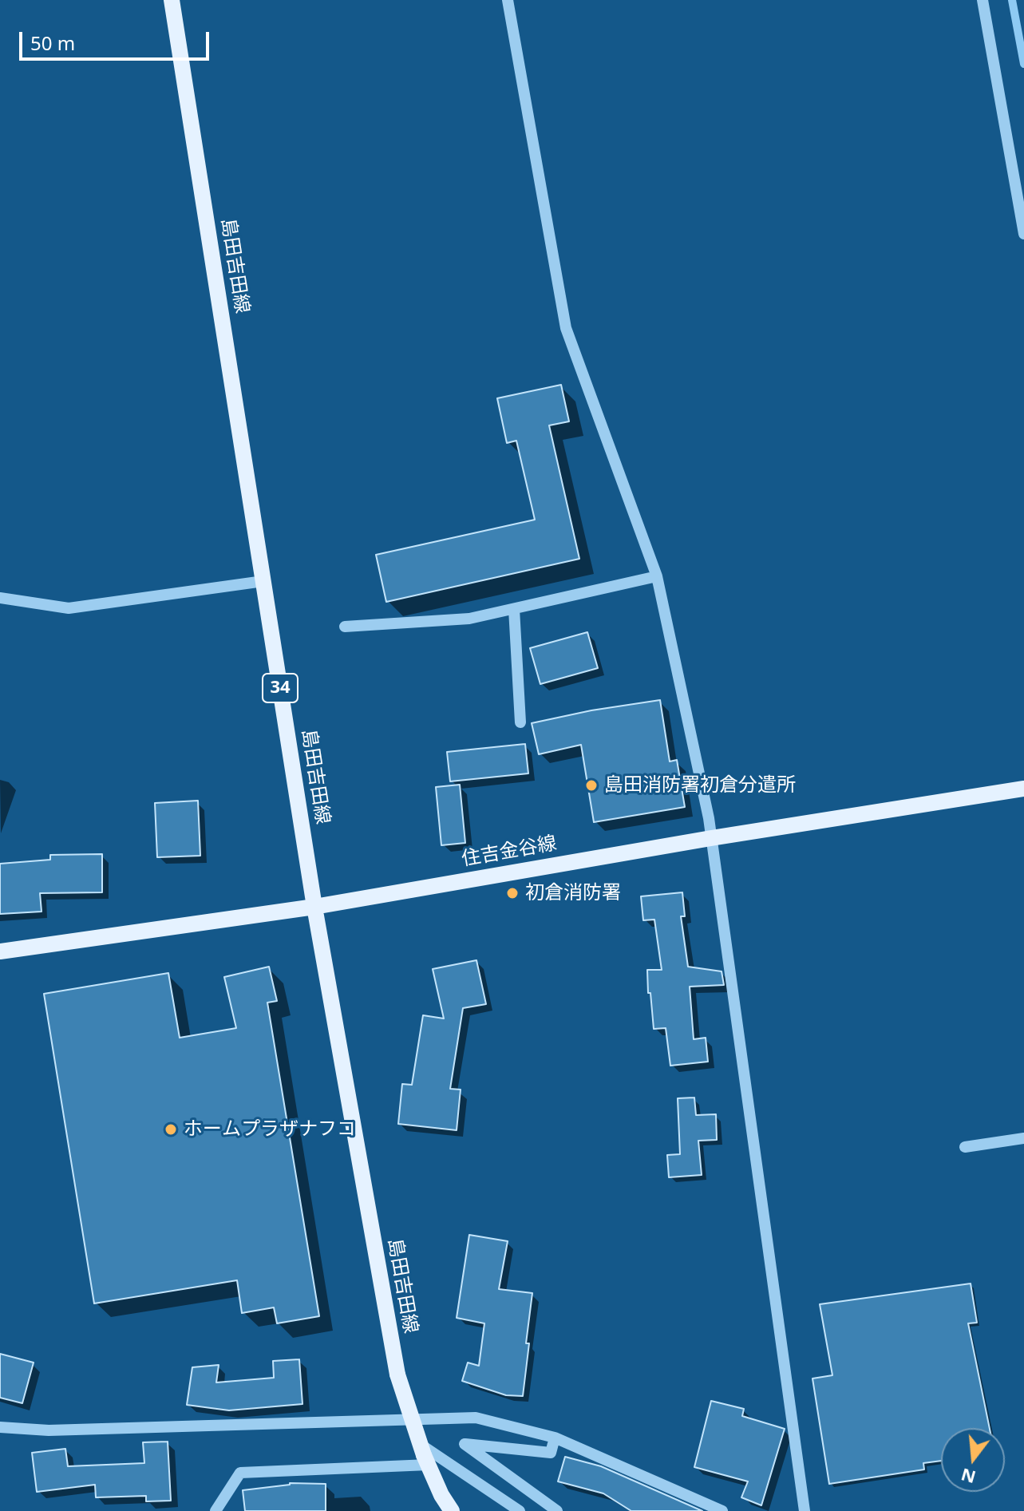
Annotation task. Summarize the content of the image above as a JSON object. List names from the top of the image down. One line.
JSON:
{"streets":{"main road":["島田吉田線","34","住吉金谷線"]},"crossings":[["島田吉田線","住吉金谷線"]],"places":["島田消防署初倉分遣所","初倉消防署","ホームプラザナフコ"],"scale_bar":"50 m","north":"bottom"}
